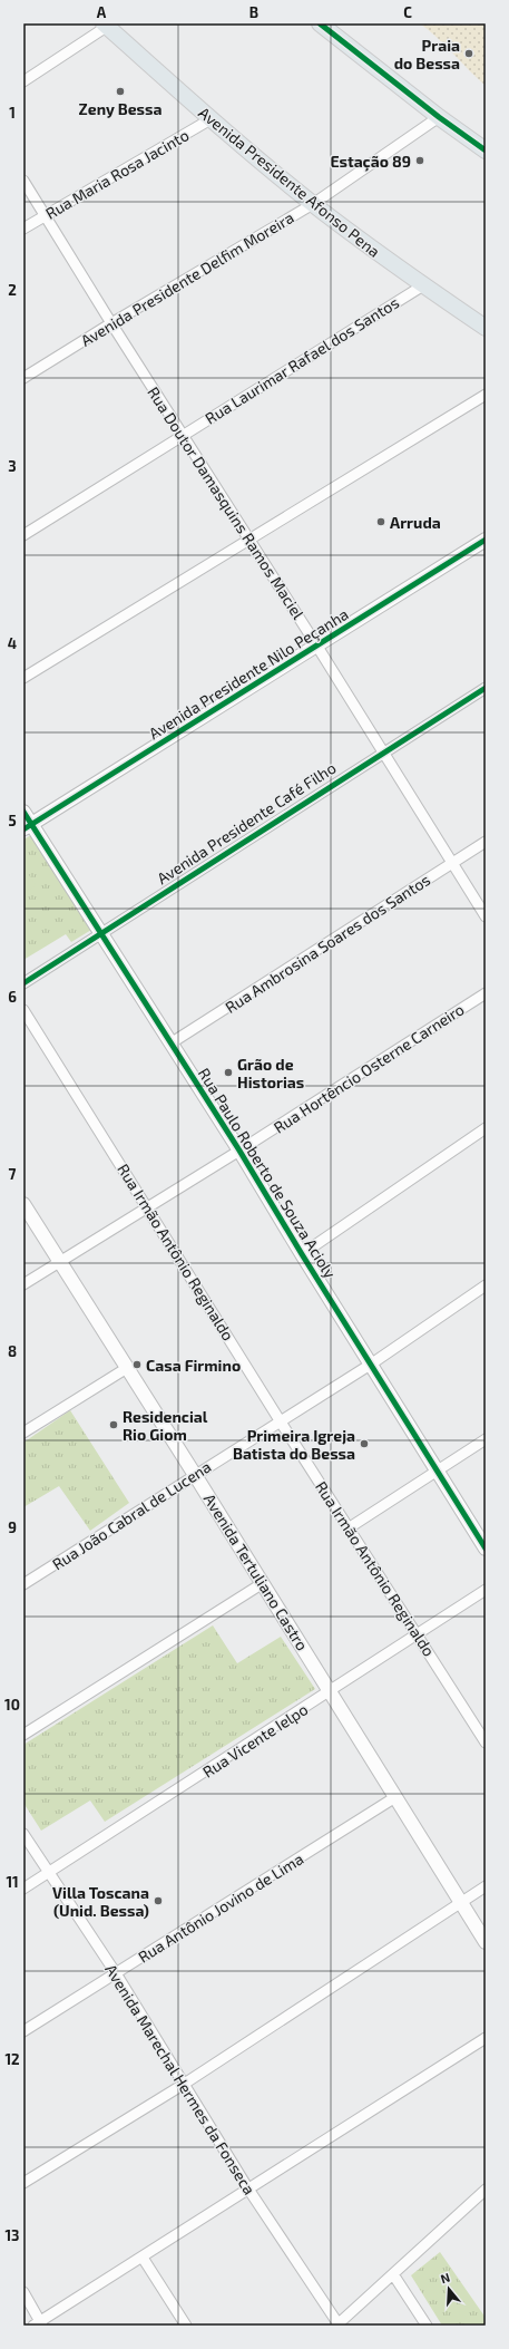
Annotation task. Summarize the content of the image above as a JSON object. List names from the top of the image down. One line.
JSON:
{"streets":{"main road":["Avenida Presidente Afonso Pena"],"street":["Rua Maria Rosa Jacinto","Avenida Presidente Delfim Moreira","Rua Laurimar Rafael dos Santos","Rua Doutor Damasquins Ramos Maciel","Avenida Presidente Nilo Peçanha","Avenida Presidente Café Filho","Rua Ambrosina Soares dos Santos","Rua Hortêncio Osterne Carneiro","Rua Paulo Roberto de Souza Acioly","Rua Irmão Antônio Reginaldo","Rua João Cabral de Lucena","Avenida Tertuliano Castro","Rua Vicente Ielpo","Rua Antônio Jovino de Lima","Avenida Marechal Hermes da Fonseca"]},"crossings":[["Rua Maria Rosa Jacinto","Avenida Presidente Afonso Pena"],["Rua Maria Rosa Jacinto","Rua Doutor Damasquins Ramos Maciel"],["Avenida Presidente Afonso Pena","Avenida Presidente Delfim Moreira"],["Avenida Presidente Afonso Pena","Rua Laurimar Rafael dos Santos"],["Avenida Presidente Delfim Moreira","Rua Doutor Damasquins Ramos Maciel"],["Rua Laurimar Rafael dos Santos","Rua Doutor Damasquins Ramos Maciel"],["Rua Doutor Damasquins Ramos Maciel","Avenida Presidente Nilo Peçanha"],["Rua Doutor Damasquins Ramos Maciel","Avenida Presidente Café Filho"],["Rua Doutor Damasquins Ramos Maciel","Rua Ambrosina Soares dos Santos"],["Avenida Presidente Nilo Peçanha","Rua Paulo Roberto de Souza Acioly"],["Avenida Presidente Café Filho","Rua Paulo Roberto de Souza Acioly"],["Rua Ambrosina Soares dos Santos","Rua Paulo Roberto de Souza Acioly"],["Rua Hortêncio Osterne Carneiro","Rua Paulo Roberto de Souza Acioly"],["Rua Hortêncio Osterne Carneiro","Rua Irmão Antônio Reginaldo"],["Rua Hortêncio Osterne Carneiro","Avenida Tertuliano Castro"],["Rua Paulo Roberto de Souza Acioly","Rua João Cabral de Lucena"],["Rua Irmão Antônio Reginaldo","Rua João Cabral de Lucena"],["Rua Irmão Antônio Reginaldo","Rua Vicente Ielpo"],["Rua João Cabral de Lucena","Avenida Tertuliano Castro"],["Avenida Tertuliano Castro","Rua Vicente Ielpo"],["Avenida Tertuliano Castro","Rua Antônio Jovino de Lima"],["Rua Vicente Ielpo","Avenida Marechal Hermes da Fonseca"],["Rua Antônio Jovino de Lima","Avenida Marechal Hermes da Fonseca"]],"places":["Praia do Bessa","Zeny Bessa","Estação 89","Arruda","Grão de Historias","Casa Firmino","Residencial Rio Giom","Primeira Igreja Batista do Bessa","Villa Toscana (Unid. Bessa)"],"north":"top","grid":{"columns":["A","B","C"],"rows":["1","2","3","4","5","6","7","8","9","10","11","12","13"]}}
